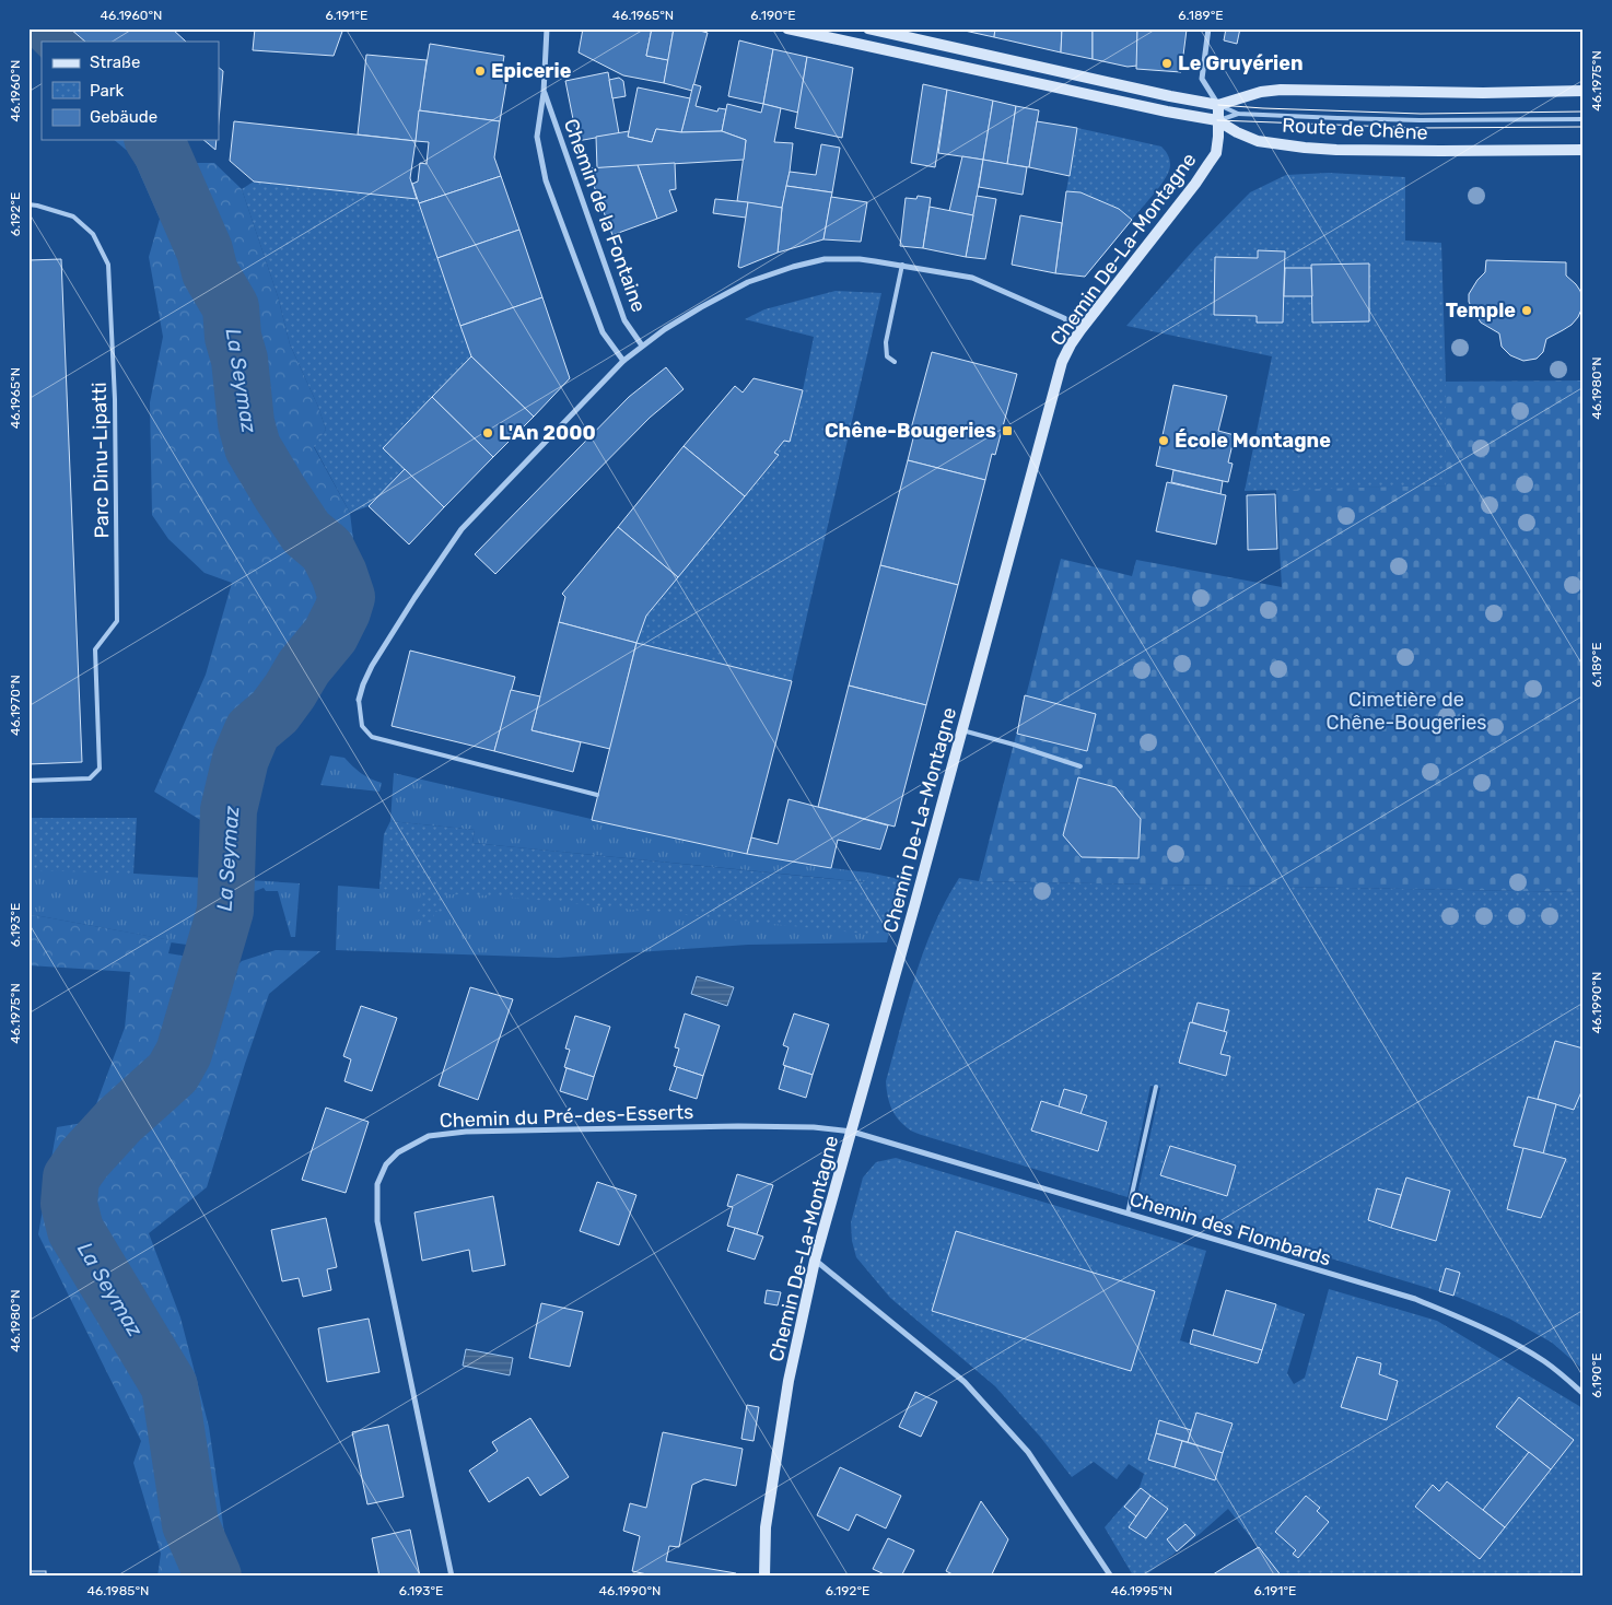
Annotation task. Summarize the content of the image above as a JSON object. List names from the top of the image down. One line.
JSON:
{"streets":{"main road":["Route de Chêne","Chemin De-La-Montagne"],"street":["Chemin de la Fontaine","Chemin du Pré-des-Esserts","Chemin des Flombards"],"lane":["Parc Dinu-Lipatti"]},"crossings":[["Route de Chêne","Chemin De-La-Montagne"],["Chemin De-La-Montagne","Chemin du Pré-des-Esserts"],["Chemin De-La-Montagne","Chemin des Flombards"],["Chemin du Pré-des-Esserts","Chemin des Flombards"]],"water":["La Seymaz"],"parks":["Cimetière de Chêne-Bougeries"],"places":{"other":["Le Gruyérien","Epicerie","Temple","L'An 2000","École Montagne"],"transit":["Chêne-Bougeries"]},"legend":["Straße","Park","Gebäude"],"coordinates":["46.1960°N","6.191°E","46.1965°N","6.190°E","6.189°E","46.1975°N","6.192°E","46.1980°N","46.1970°N","6.193°E","46.1990°N","46.1985°N","46.1995°N"]}
